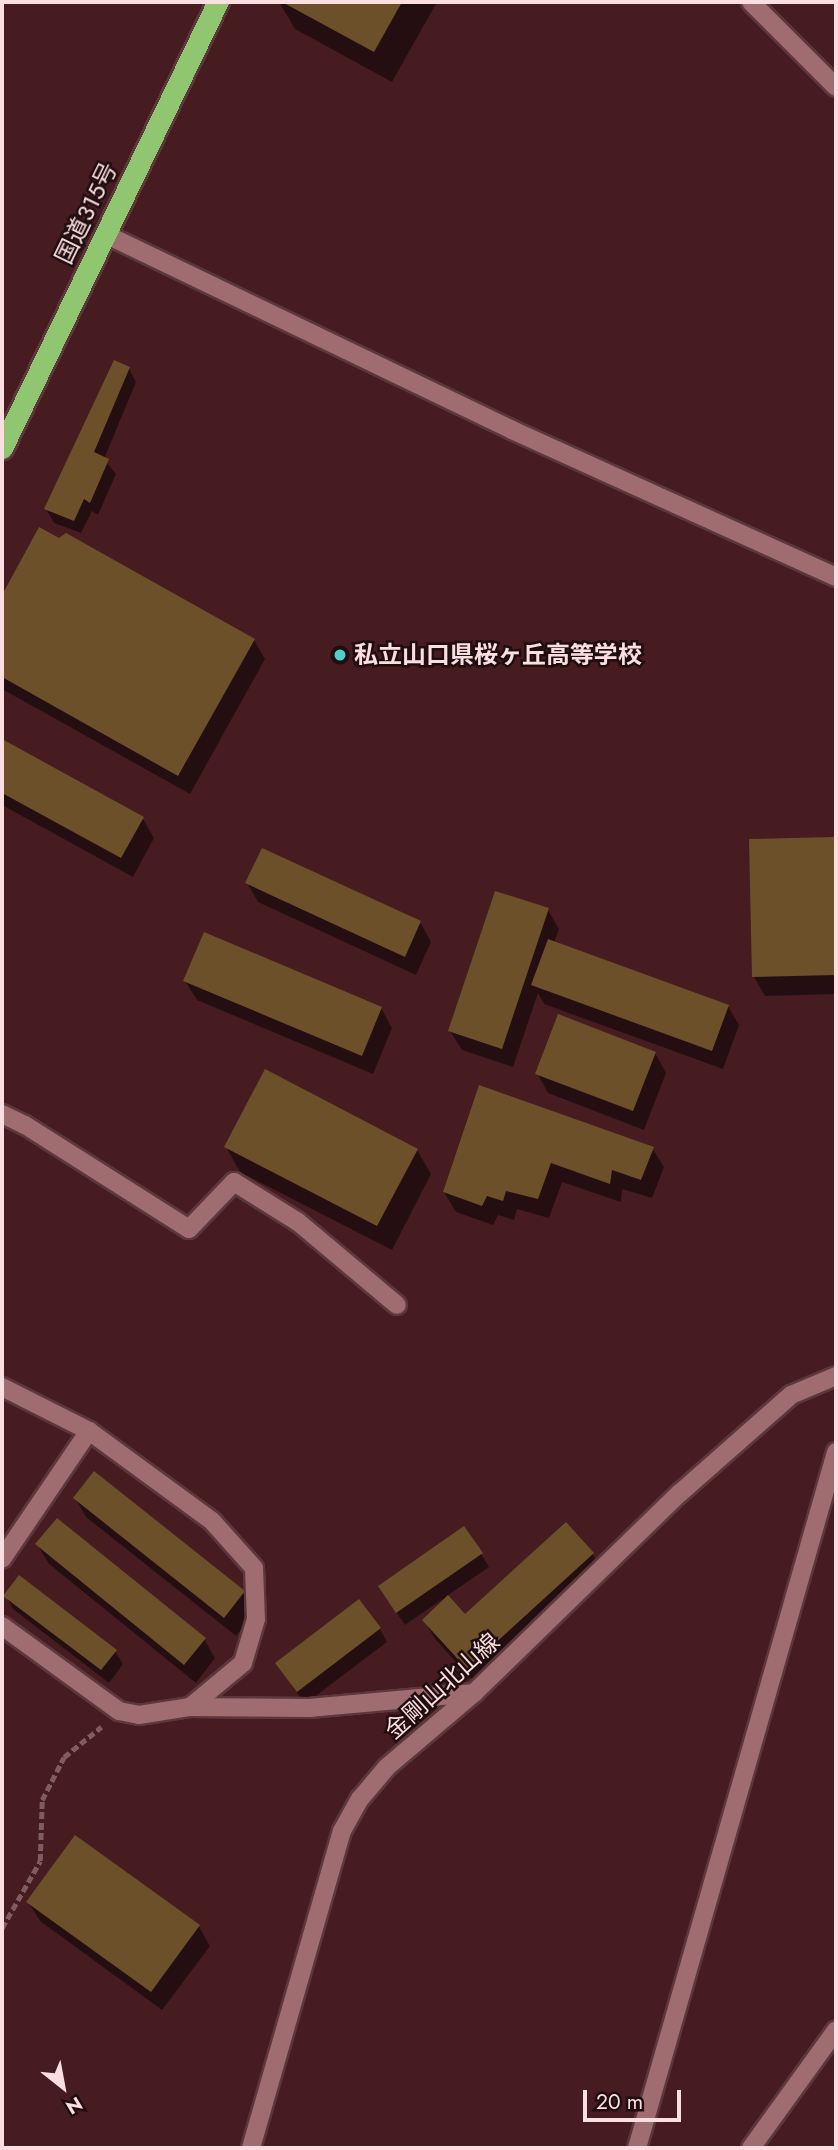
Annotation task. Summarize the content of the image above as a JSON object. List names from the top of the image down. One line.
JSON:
{"streets":{"highway":["国道315号"],"street":["金剛山北山線"]},"places":["私立山口県桜ヶ丘高等学校"],"scale_bar":"20 m","north":"bottom right"}
